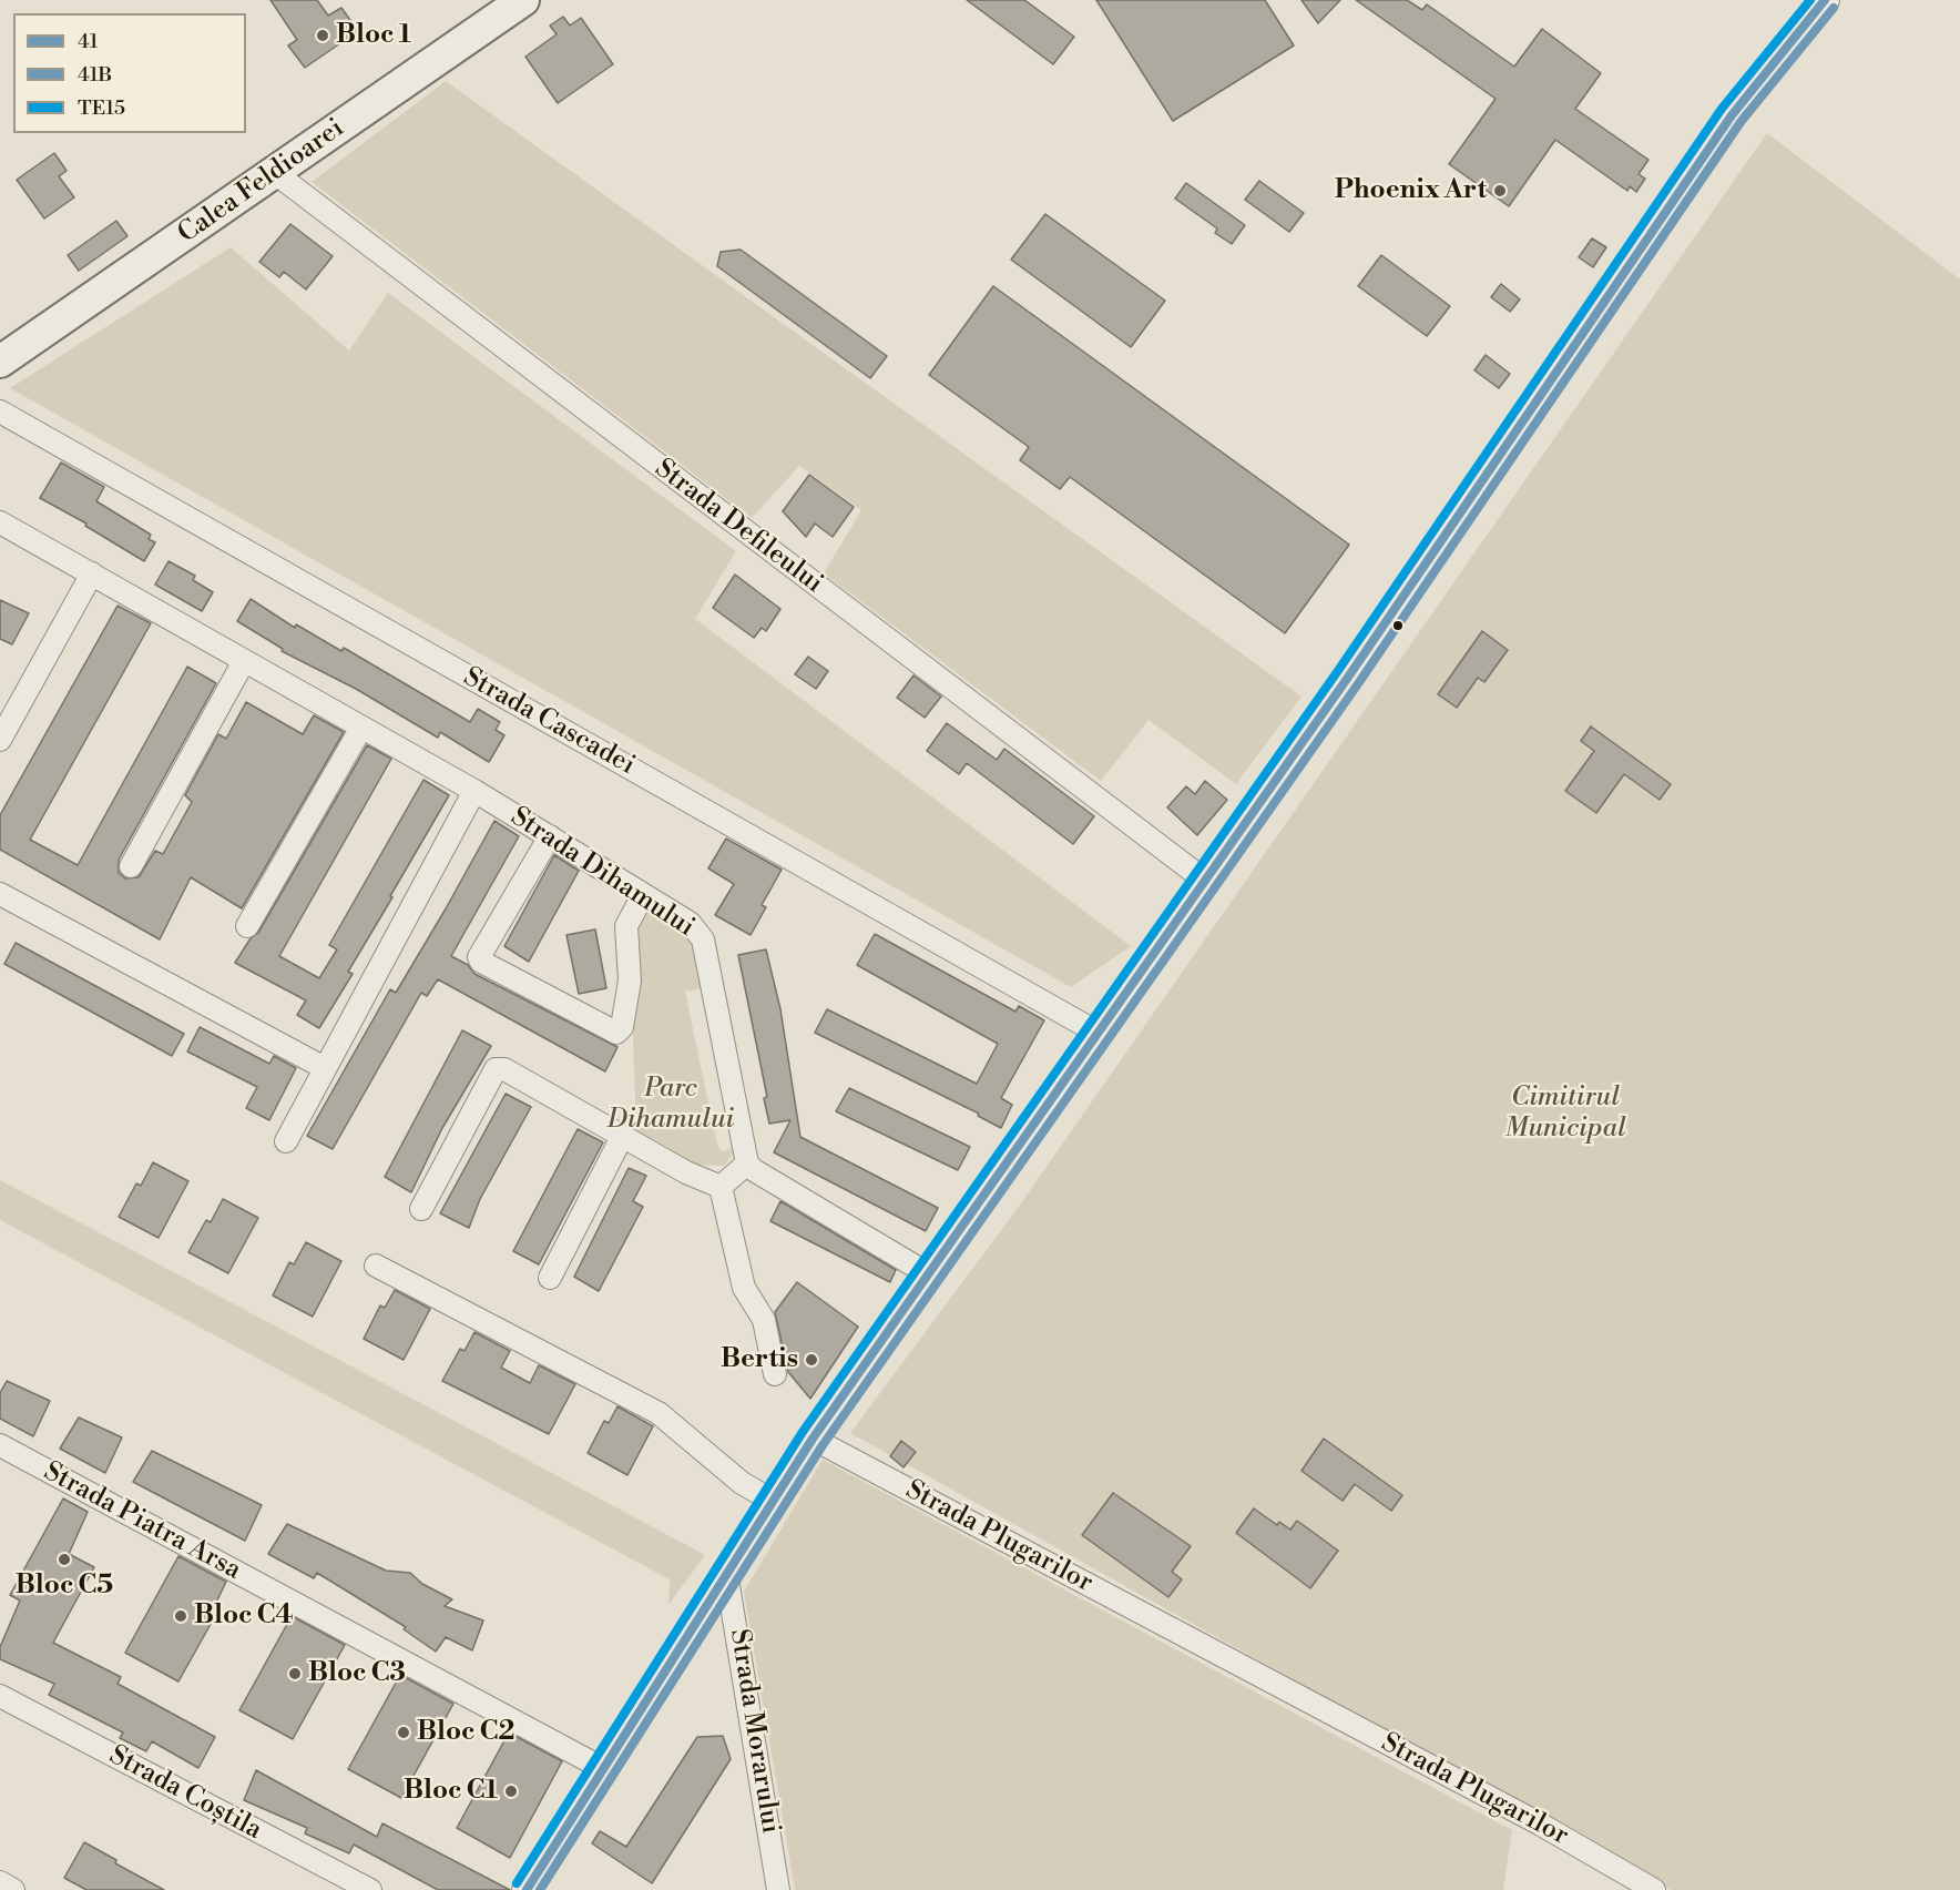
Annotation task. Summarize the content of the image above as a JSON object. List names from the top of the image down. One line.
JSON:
{"streets":{"main road":["Calea Feldioarei"],"street":["Strada Defileului","Strada Cascadei","Strada Dihamului","Strada Piatra Arsa","Strada Plugarilor","Strada Morarului","Strada Coștila"]},"crossings":[["Calea Feldioarei","Strada Defileului"]],"parks":["Parc Dihamului","Cimitirul Municipal"],"places":["Bloc 1","Phoenix Art","Bertis","Bloc C5","Bloc C4","Bloc C3","Bloc C2","Bloc C1"],"lines":["transit line 41","transit line TE15","transit line 41B"],"legend":["41","41B","TE15"]}
